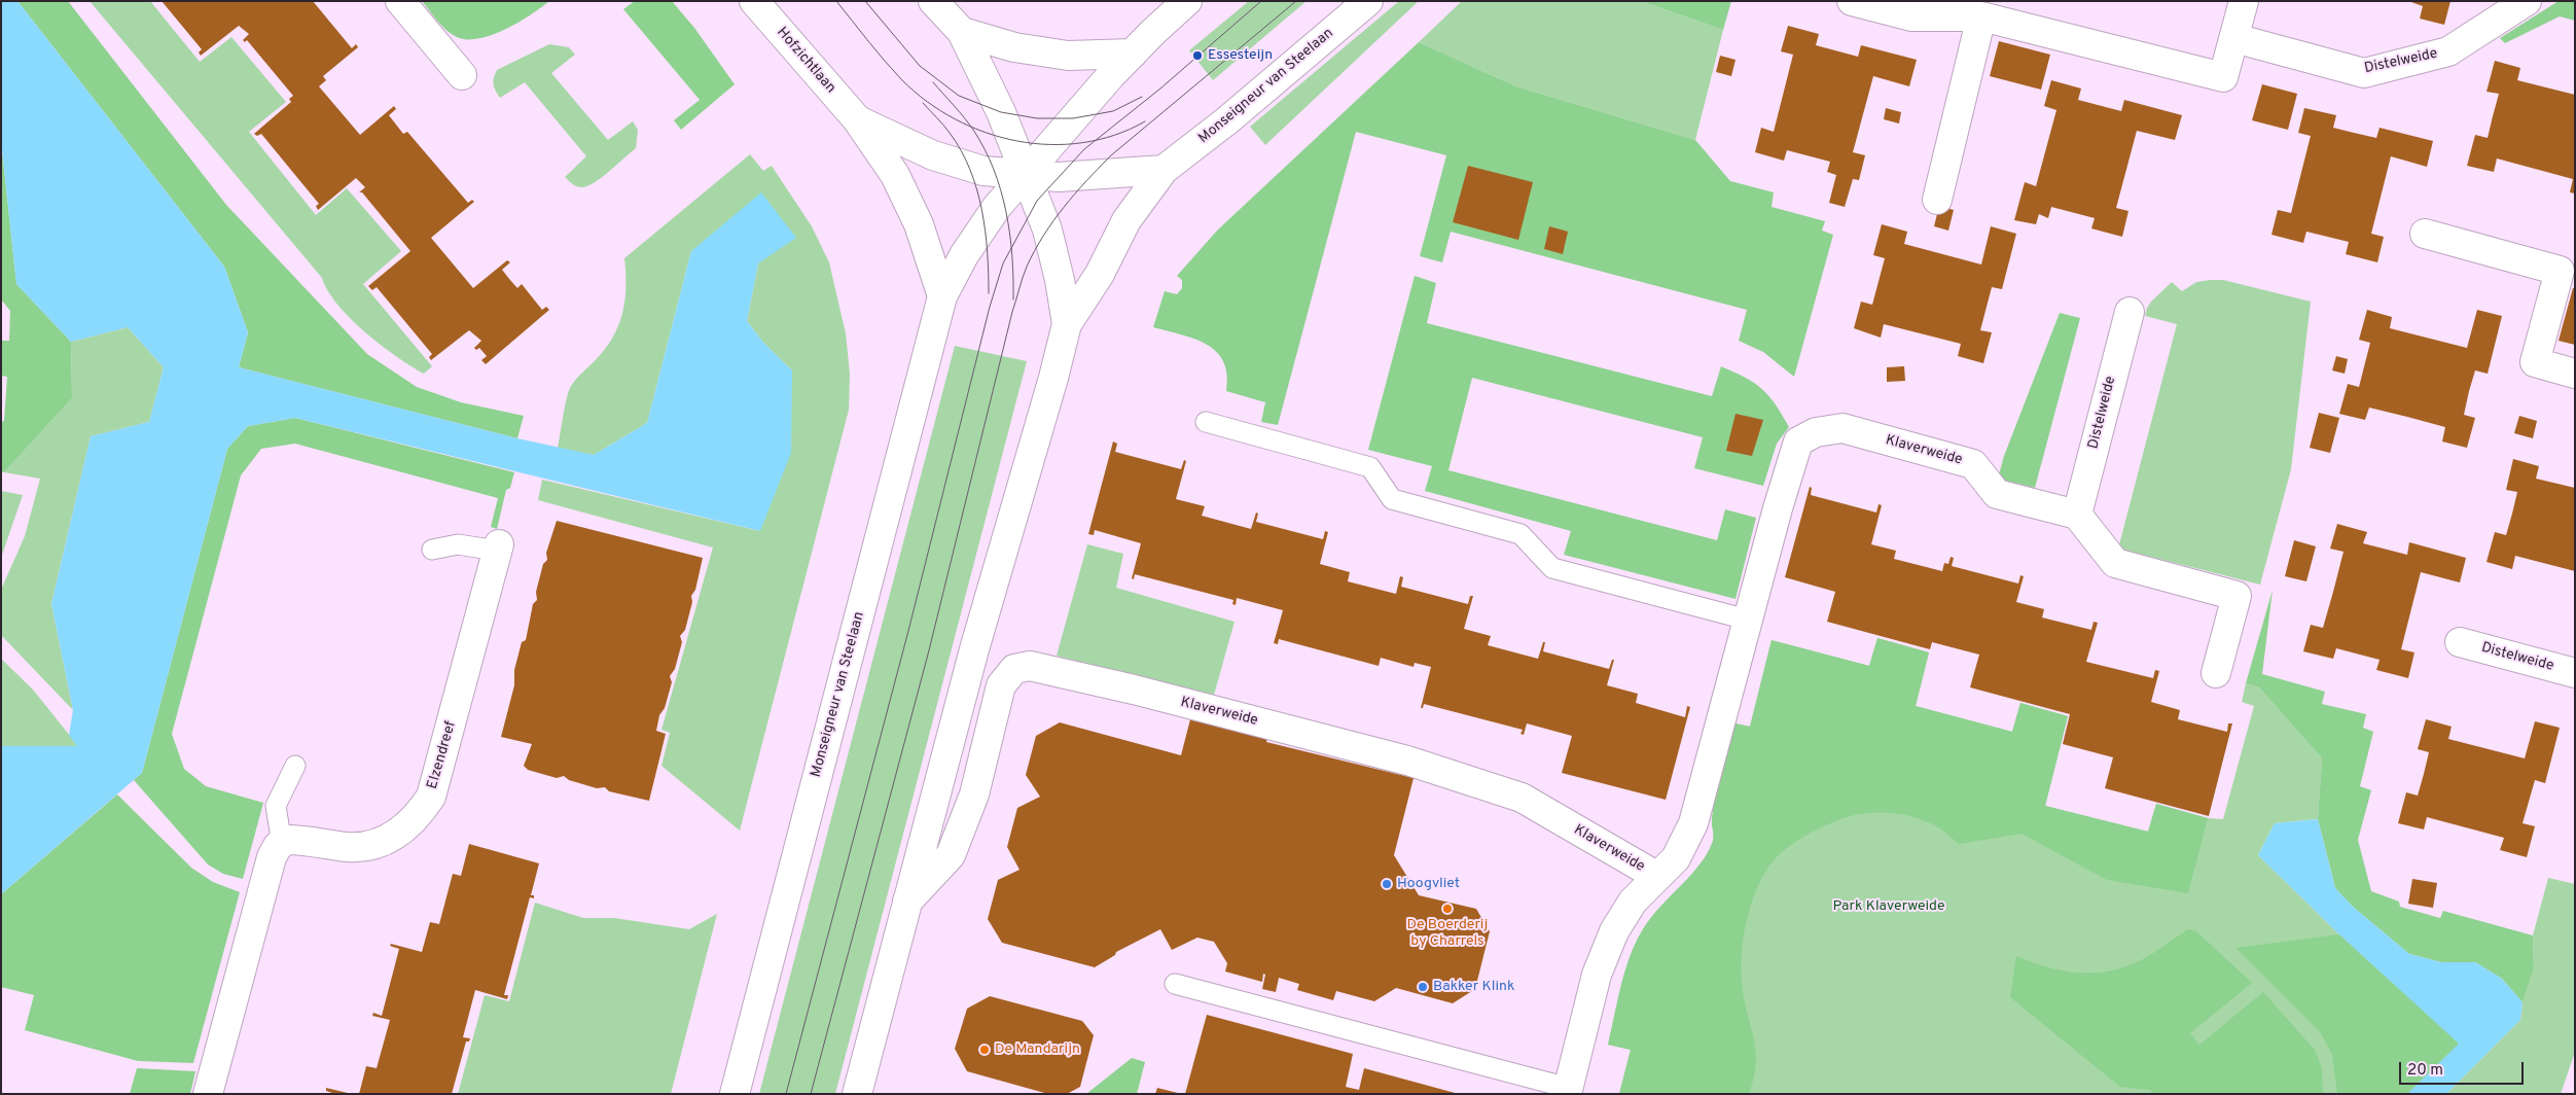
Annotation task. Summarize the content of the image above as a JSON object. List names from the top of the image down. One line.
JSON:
{"streets":{"street":["Hofzichtlaan","Distelweide","Monseigneur van Steelaan","Klaverweide","Elzendreef"]},"crossings":[["Distelweide","Klaverweide"],["Monseigneur van Steelaan","Klaverweide"]],"parks":["Park Klaverweide"],"places":["Essesteijn","Hoogvliet","De Boerderij by Charrels","Bakker Klink","De Mandarijn"],"scale_bar":"20 m"}
